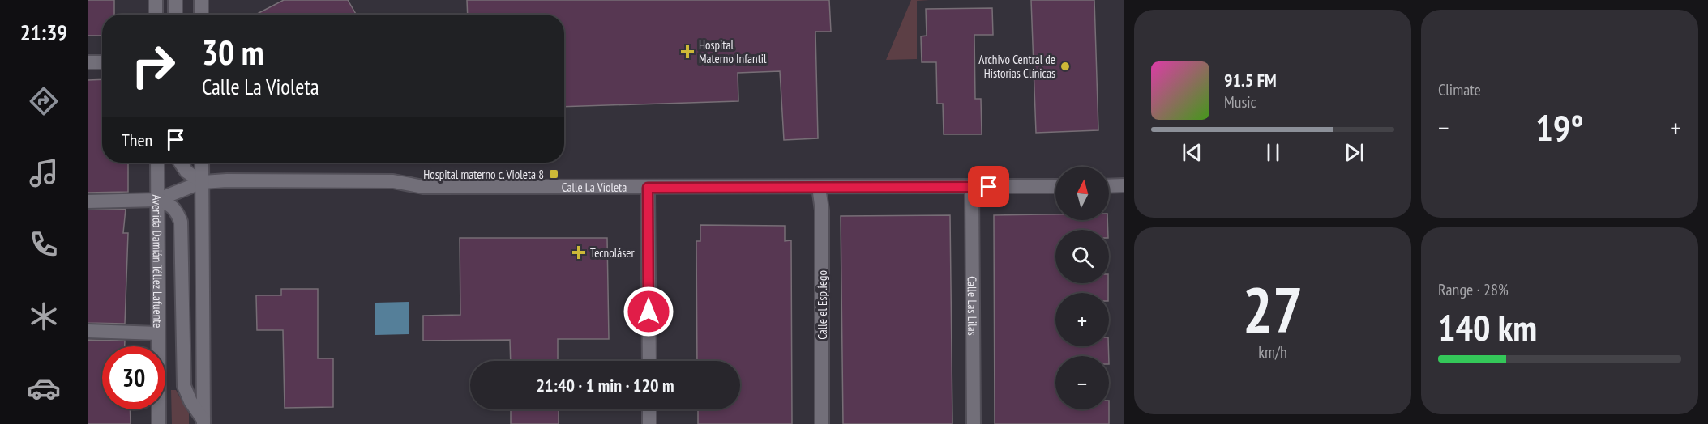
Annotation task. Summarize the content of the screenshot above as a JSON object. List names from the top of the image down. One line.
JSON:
{"streets":{"street":["Calle La Violeta","Avenida Damián Téllez Lafuente","Calle el Espliego","Calle Las Lilas"]},"crossings":[["Calle La Violeta","Avenida Damián Téllez Lafuente"],["Calle La Violeta","Calle el Espliego"],["Calle La Violeta","Calle Las Lilas"]],"places":{"health":["Hospital Materno Infantil","Tecnoláser"],"other":["Archivo Central de Historias Clínicas"],"transit":["Hospital materno c. Violeta 8"]},"north":"top","page":{"tabs":"21:39","tile":["Climate",["27","km/h"],["Range · 28%","140 km"]],"turn":["30 m","Calle La Violeta"],"song":["91.5 FM","Music"],"heat":["−","19°","+"],"then":"Then","map_buttons":["+","−"],"limit":"30","trip":"21:40 · 1 min · 120 m"}}
